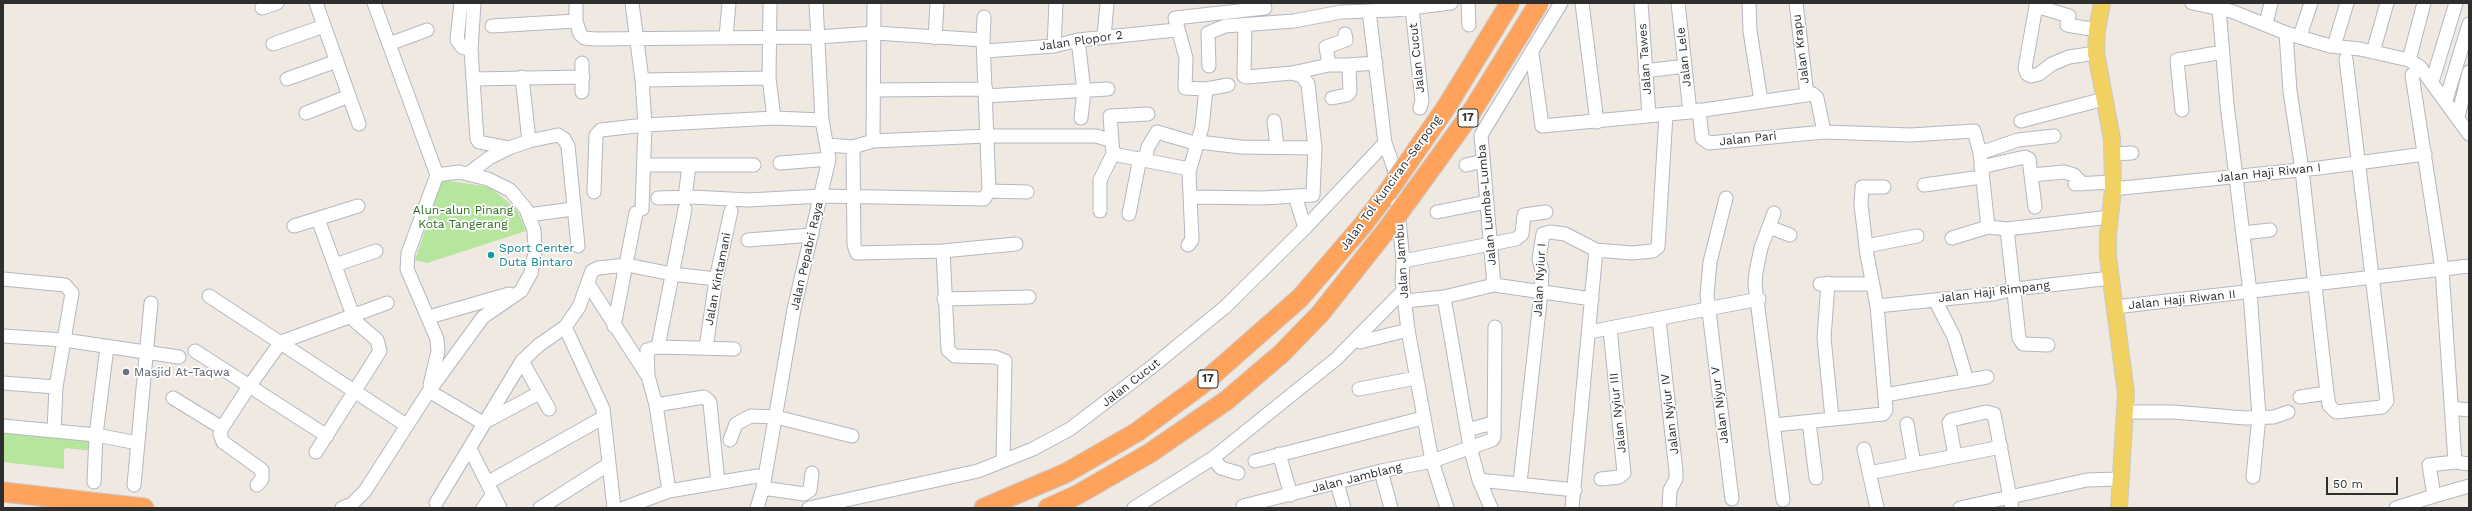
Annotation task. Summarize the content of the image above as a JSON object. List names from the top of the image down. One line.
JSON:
{"streets":{"highway":["17","Jalan Tol Kunciran–Serpong"],"street":["Jalan Plopor 2","Jalan Krapu","Jalan Lele","Jalan Cucut","Jalan Tawes","Jalan Pari","Jalan Haji Riwan I","Jalan Lumba-Lumba","Jalan Pepabri Raya","Jalan Jambu","Jalan Kintamani","Jalan Nyiur I","Jalan Haji Rimpang","Jalan Haji Riwan II","Jalan Niyur V","Jalan Nyiur III","Jalan Nyiur IV","Jalan Jamblang"]},"crossings":[["Jalan Plopor 2","Jalan Pepabri Raya"],["Jalan Lele","Jalan Pari"],["Jalan Cucut","Jalan Jambu"],["Jalan Jambu","Jalan Jamblang"]],"parks":["Alun-alun Pinang Kota Tangerang"],"places":["Sport Center Duta Bintaro","Masjid At-Taqwa"],"scale_bar":"50 m"}
